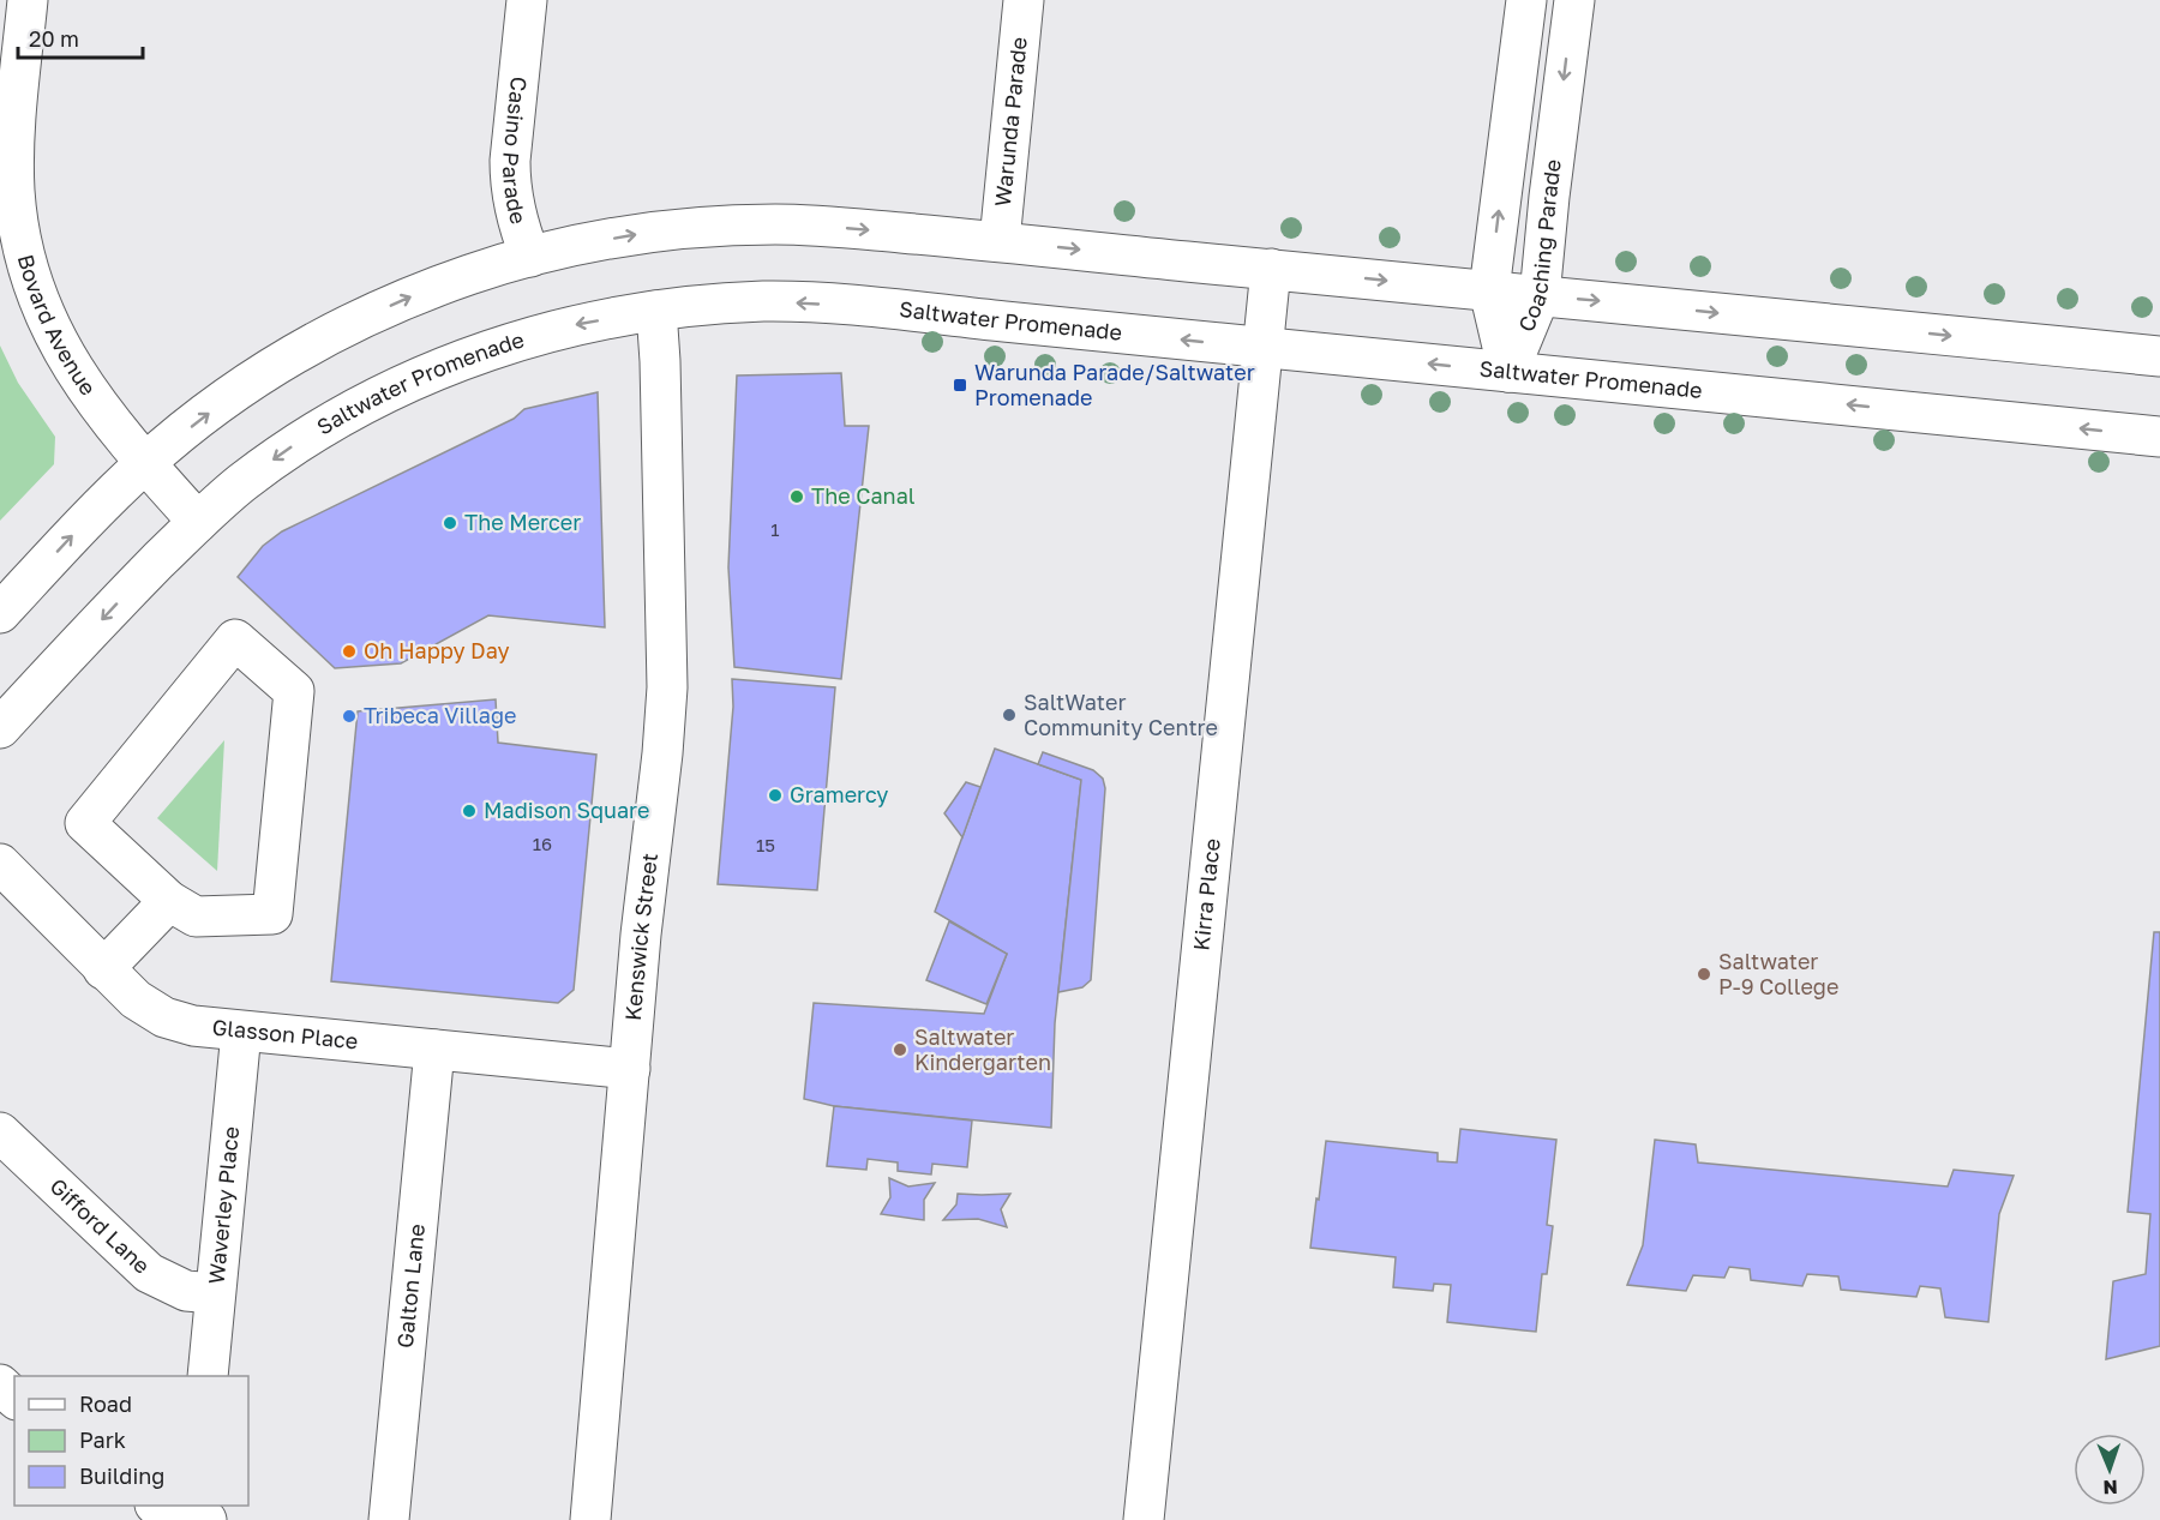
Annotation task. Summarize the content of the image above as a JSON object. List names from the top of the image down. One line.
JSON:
{"streets":{"street":["Warunda Parade","Casino Parade","Coaching Parade","Saltwater Promenade","Bovard Avenue","Kirra Place","Kenswick Street","Glasson Place","Waverley Place","Gifford Lane","Galton Lane"]},"crossings":[["Coaching Parade","Saltwater Promenade"],["Saltwater Promenade","Bovard Avenue"],["Saltwater Promenade","Kirra Place"],["Saltwater Promenade","Kenswick Street"],["Kenswick Street","Glasson Place"],["Glasson Place","Waverley Place"],["Glasson Place","Galton Lane"],["Waverley Place","Gifford Lane"]],"places":{"transit":["Warunda Parade/Saltwater Promenade"],"other":["The Canal","The Mercer","Oh Happy Day","SaltWater Community Centre","Tribeca Village","Gramercy","Madison Square","Saltwater P-9 College","Saltwater Kindergarten"]},"house_numbers":["1","16","15"],"legend":["Road","Park","Building"],"scale_bar":"20 m","north":"bottom"}
